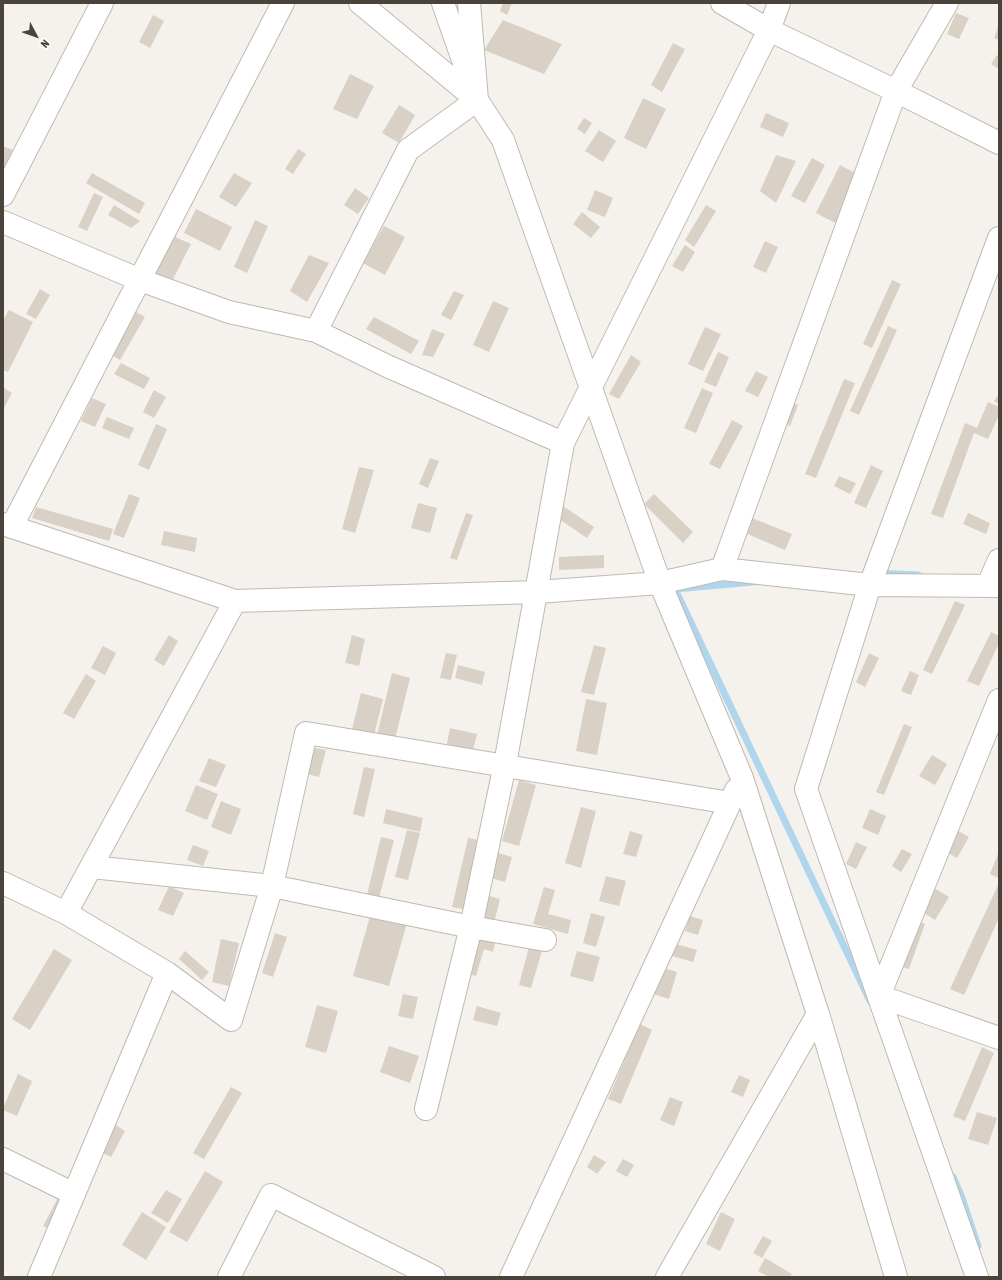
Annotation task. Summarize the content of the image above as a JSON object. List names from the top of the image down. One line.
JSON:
{"north":"bottom right"}
